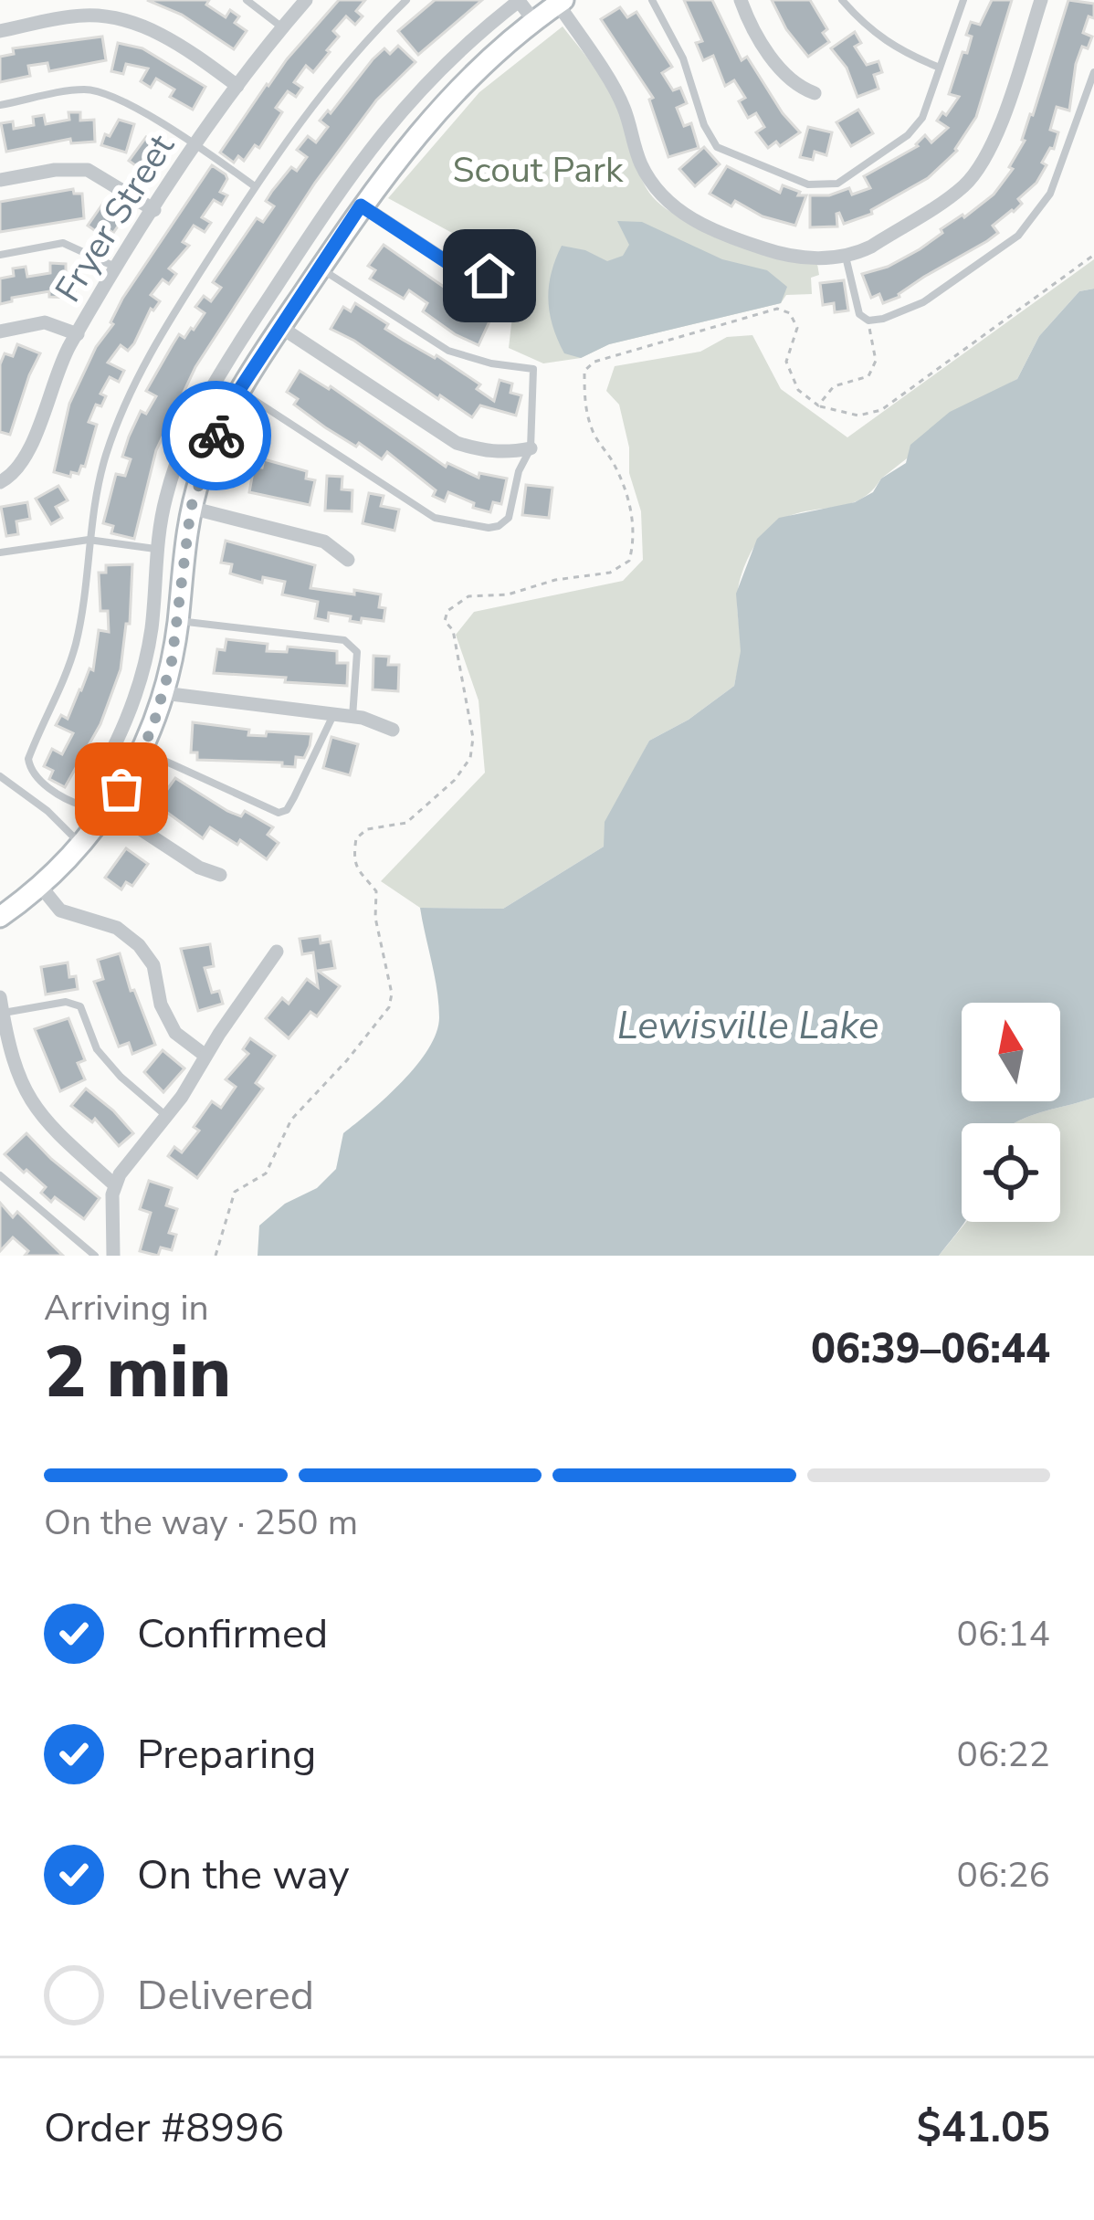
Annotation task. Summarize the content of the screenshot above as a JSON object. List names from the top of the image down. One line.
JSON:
{"streets":{"street":["Fryer Street"]},"water":["Lewisville Lake"],"parks":["Scout Park"],"north":"top","page":{"heading":["2 min","Arriving in","06:39–06:44"],"panel":["Order #8996","$41.05"],"bar":"On the way · 250 m","list":[["Confirmed","06:14"],["Preparing","06:22"],["On the way","06:26"],"Delivered"]}}
